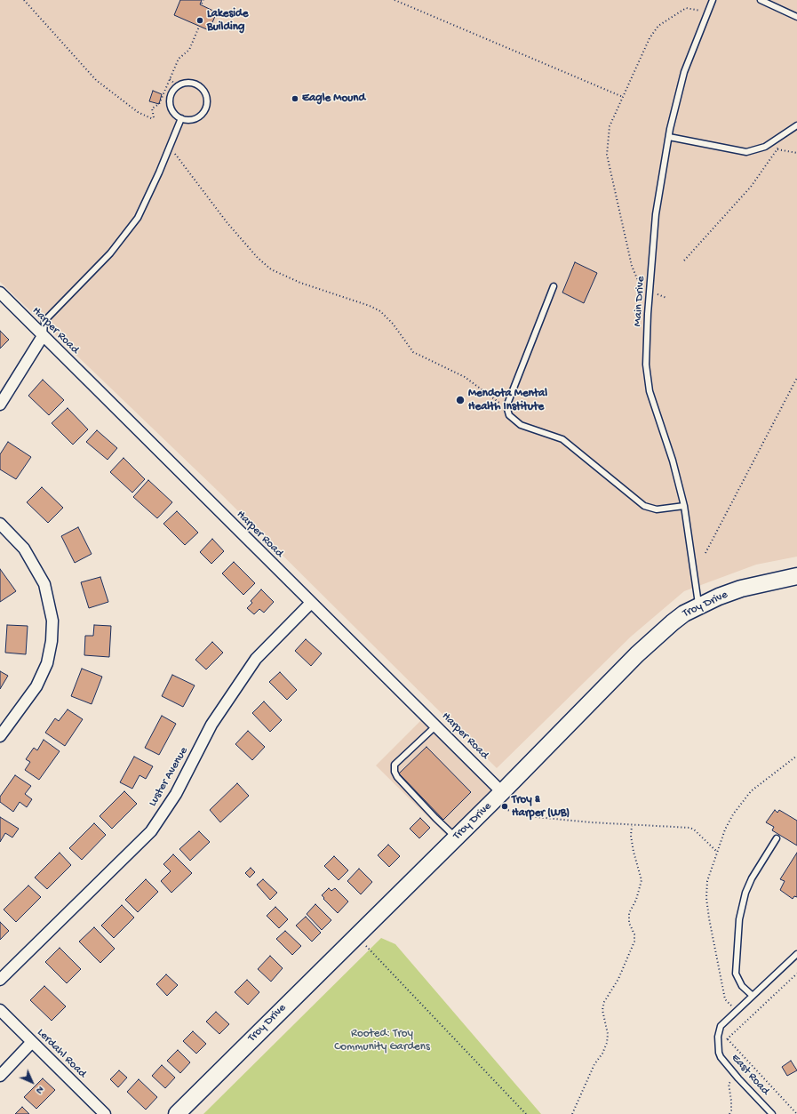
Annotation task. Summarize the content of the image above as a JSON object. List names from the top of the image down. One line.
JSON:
{"streets":{"street":["Harper Road","Troy Drive","Luster Avenue","Lerdahl Road"],"lane":["Main Drive","East Road"]},"crossings":[["Main Drive","Troy Drive"],["Harper Road","Troy Drive"],["Harper Road","Luster Avenue"]],"parks":["Rooted: Troy Community Gardens"],"places":["Lakeside Building","Eagle Mound","Mendota Mental Health Institute","Troy & Harper (WB)"],"north":"bottom right"}
